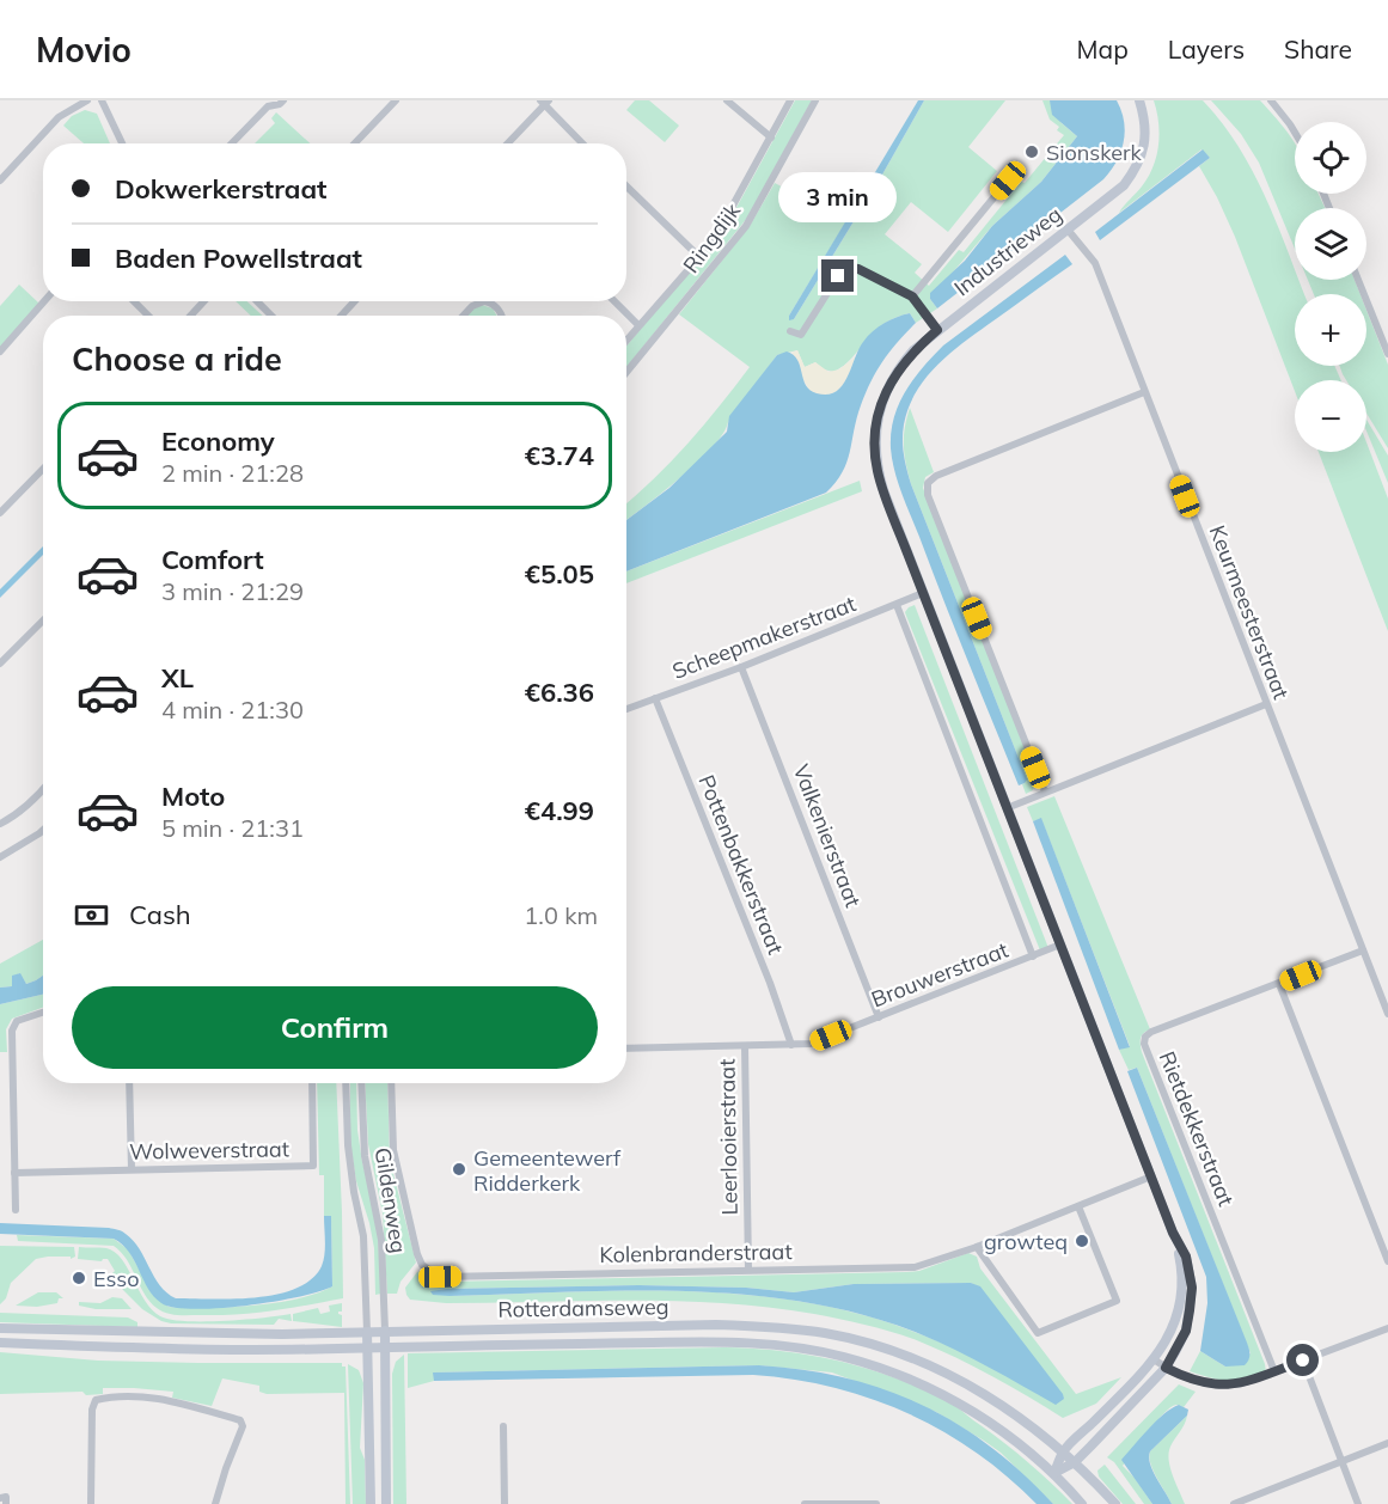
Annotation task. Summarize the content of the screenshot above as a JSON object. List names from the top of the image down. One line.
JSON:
{"streets":{"main road":["Industrieweg","Rotterdamseweg"],"street":["Ringdijk","Keurmeesterstraat","Scheepmakerstraat","Valkenierstraat","Pottenbakkerstraat","Brouwerstraat","Rietdekkerstraat","Leerlooierstraat","Wolweverstraat","Gildenweg","Kolenbranderstraat"]},"crossings":[["Industrieweg","Keurmeesterstraat"],["Industrieweg","Scheepmakerstraat"],["Industrieweg","Brouwerstraat"],["Industrieweg","Kolenbranderstraat"],["Industrieweg","Rotterdamseweg"],["Keurmeesterstraat","Rietdekkerstraat"],["Scheepmakerstraat","Valkenierstraat"],["Scheepmakerstraat","Pottenbakkerstraat"],["Valkenierstraat","Brouwerstraat"],["Pottenbakkerstraat","Brouwerstraat"],["Brouwerstraat","Leerlooierstraat"],["Leerlooierstraat","Kolenbranderstraat"],["Gildenweg","Rotterdamseweg"]],"places":["Sionskerk","Gemeentewerf Ridderkerk","growteq","Esso"],"page":{"header":"Movio","nav":["Map","Layers","Share"],"map_buttons":["+","−"],"banner":["Dokwerkerstraat","Baden Powellstraat"],"bubble":"3 min","heading":"Choose a ride","list":[{"name":"Economy","note":"2 min · 21:28","value":"€3.74"},{"name":"Comfort","note":"3 min · 21:29","value":"€5.05"},{"name":"XL","note":"4 min · 21:30","value":"€6.36"},{"name":"Moto","note":"5 min · 21:31","value":"€4.99"}],"pay":["Cash","1.0 km"],"buttons":"Confirm"}}
